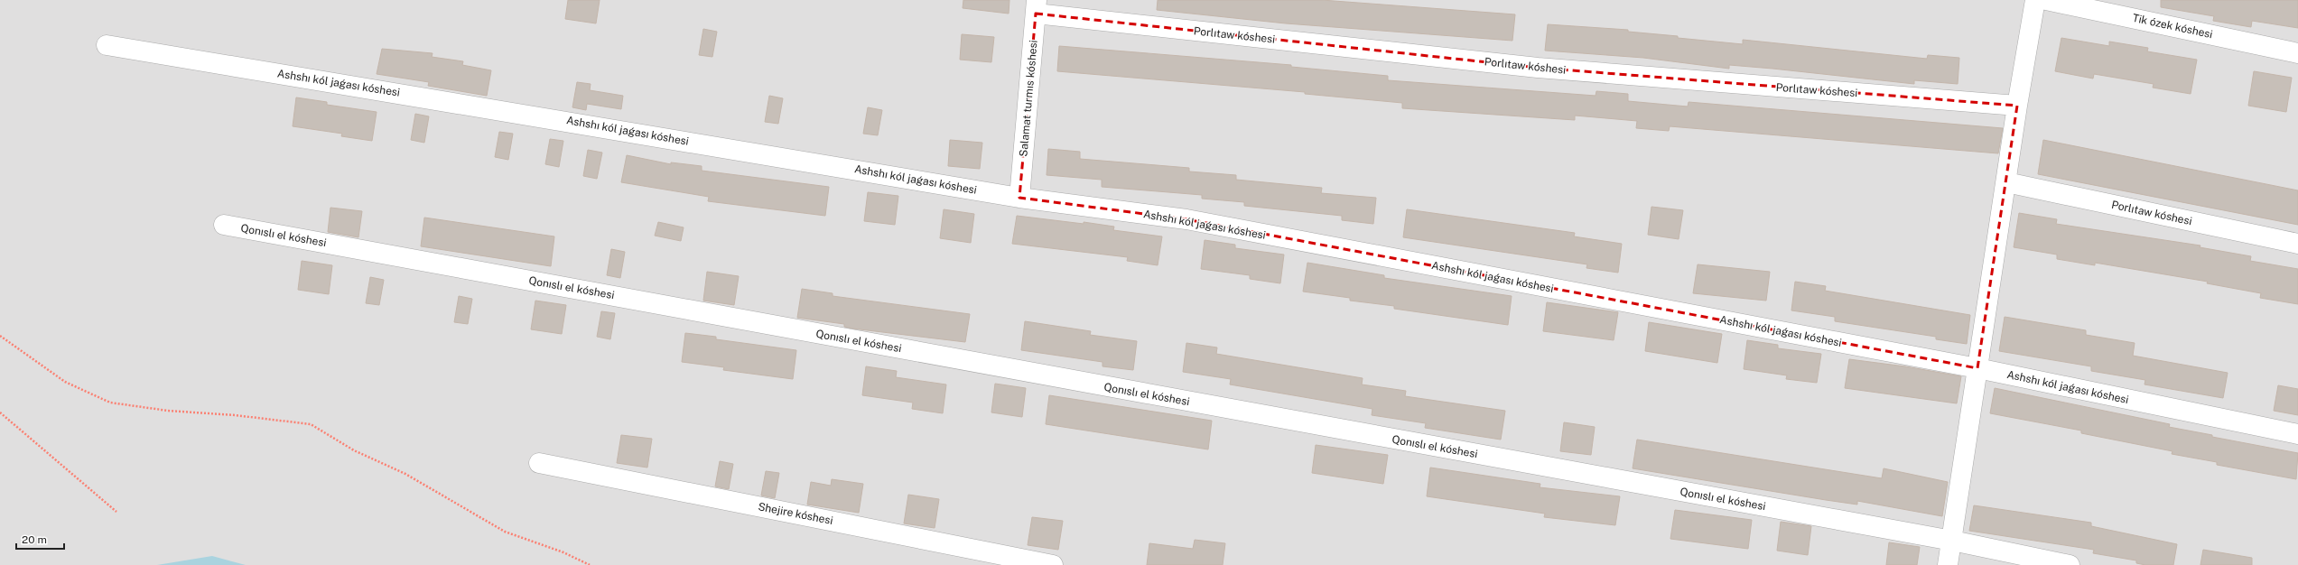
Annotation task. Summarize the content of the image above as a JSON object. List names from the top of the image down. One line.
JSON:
{"streets":{"street":["Tik ózek kóshesi","Porlıtaw kóshesi","Ashshı kól jaǵası kóshesi","Salamat turmıs kóshesi","Qonıslı el kóshesi","Shejire kóshesi"]},"crossings":[["Porlıtaw kóshesi","Salamat turmıs kóshesi"],["Ashshı kól jaǵası kóshesi","Salamat turmıs kóshesi"]],"scale_bar":"20 m"}
